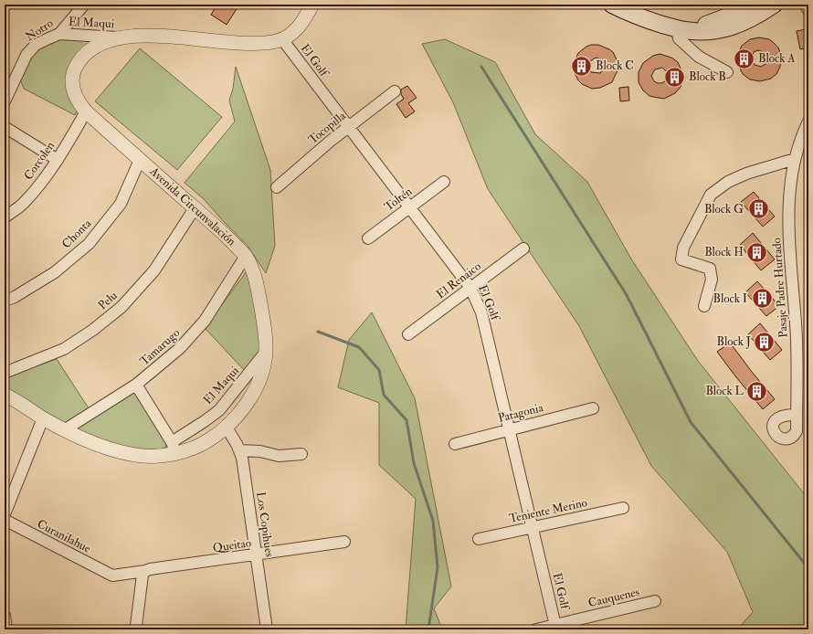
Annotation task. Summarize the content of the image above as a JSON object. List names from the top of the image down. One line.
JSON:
{"streets":{"street":["El Maqui","Notro","El Golf","Tocopilla","Corcolen","Toltén","Avenida Circunvalación","Chonta","El Renaico","Pasaje Padre Hurtado","Pelu","Tamarugo","Patagonia","Teniente Merino","Los Copihues","Curanilahue","Queitao","Cauquenes"]},"crossings":[["El Maqui","Notro"],["El Maqui","Avenida Circunvalación"],["El Golf","Tocopilla"],["El Golf","Toltén"],["El Golf","Avenida Circunvalación"],["El Golf","El Renaico"],["El Golf","Patagonia"],["El Golf","Teniente Merino"],["El Golf","Cauquenes"],["Corcolen","Avenida Circunvalación"],["Avenida Circunvalación","Chonta"],["Avenida Circunvalación","Pelu"],["Avenida Circunvalación","Tamarugo"],["Avenida Circunvalación","Los Copihues"],["Los Copihues","Queitao"],["Curanilahue","Queitao"]],"places":{"building":["Block A","Block C","Block B","Block G","Block H","Block I","Block J","Block L"]}}
